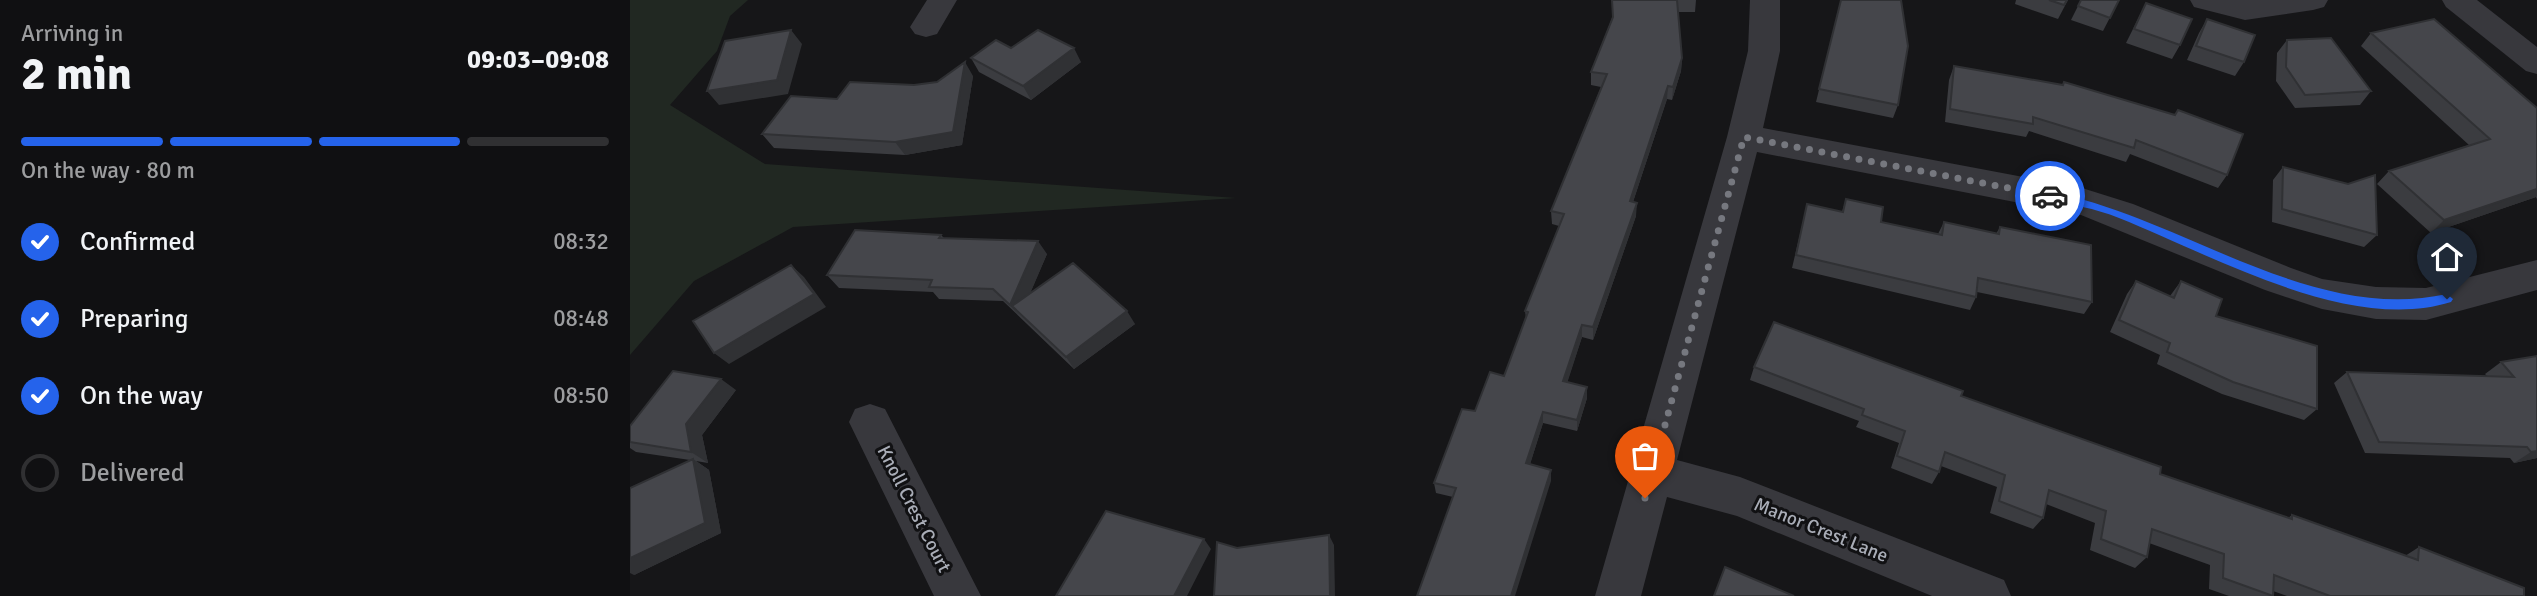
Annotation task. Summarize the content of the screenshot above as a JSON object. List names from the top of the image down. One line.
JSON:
{"streets":{"street":["Knoll Crest Court","Manor Crest Lane"]},"page":{"heading":["2 min","Arriving in","09:03–09:08"],"bar":"On the way · 80 m","list":[["Confirmed","08:32"],["Preparing","08:48"],["On the way","08:50"],"Delivered"]}}
